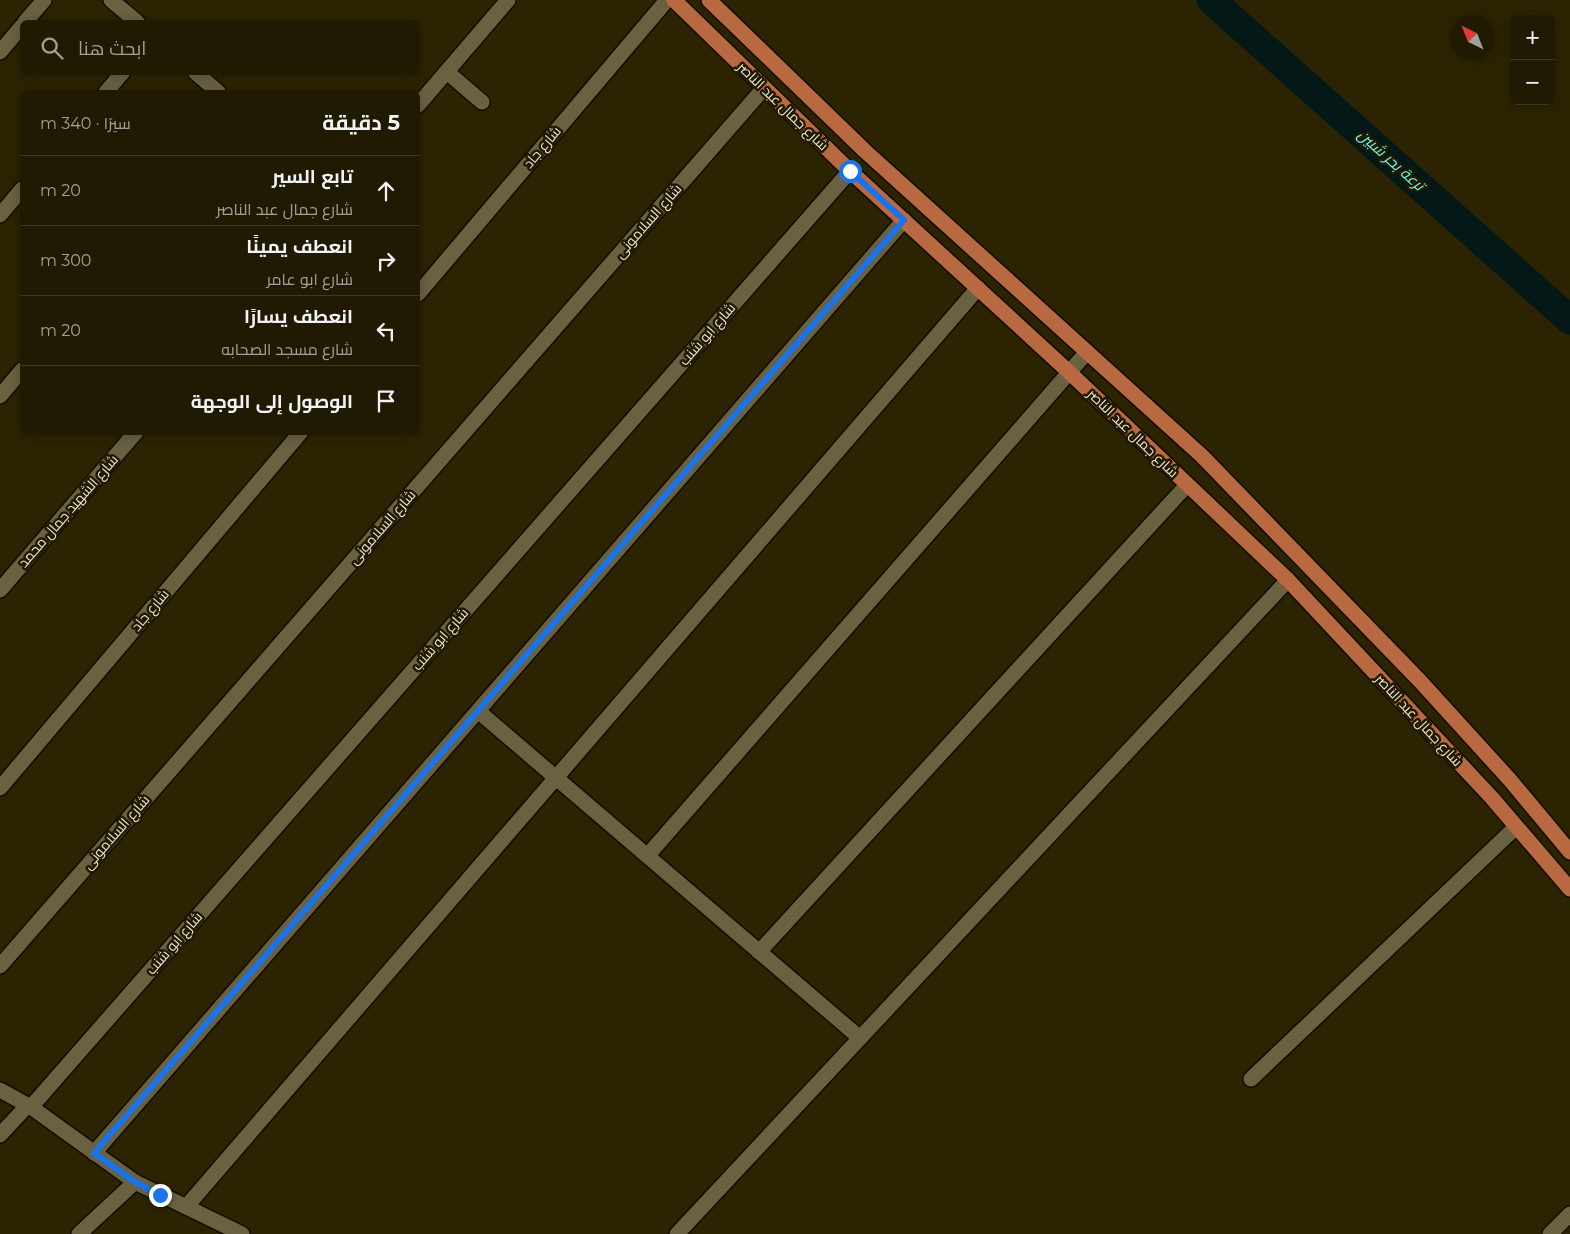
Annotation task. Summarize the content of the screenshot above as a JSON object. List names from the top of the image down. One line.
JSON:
{"streets":{"main road":["شارع جمال عبد الناصر"],"street":["شارع جاد","شارع السلامونى","شارع ابو شنب","شارع الشهيد جمال محمد"]},"crossings":[["شارع جمال عبد الناصر","شارع السلامونى"],["شارع جمال عبد الناصر","شارع ابو شنب"]],"water":["ترعة بحر شبين"],"north":"top left","page":{"map_buttons":["+","−"],"search":"ابحث هنا","heading":["5 دقيقة","سيرًا · 340 m"],"list":[["تابع السير","شارع جمال عبد الناصر","20 m"],["انعطف يمينًا","شارع ابو عامر","300 m"],["انعطف يسارًا","شارع مسجد الصحابه","20 m"],"الوصول إلى الوجهة"]}}
